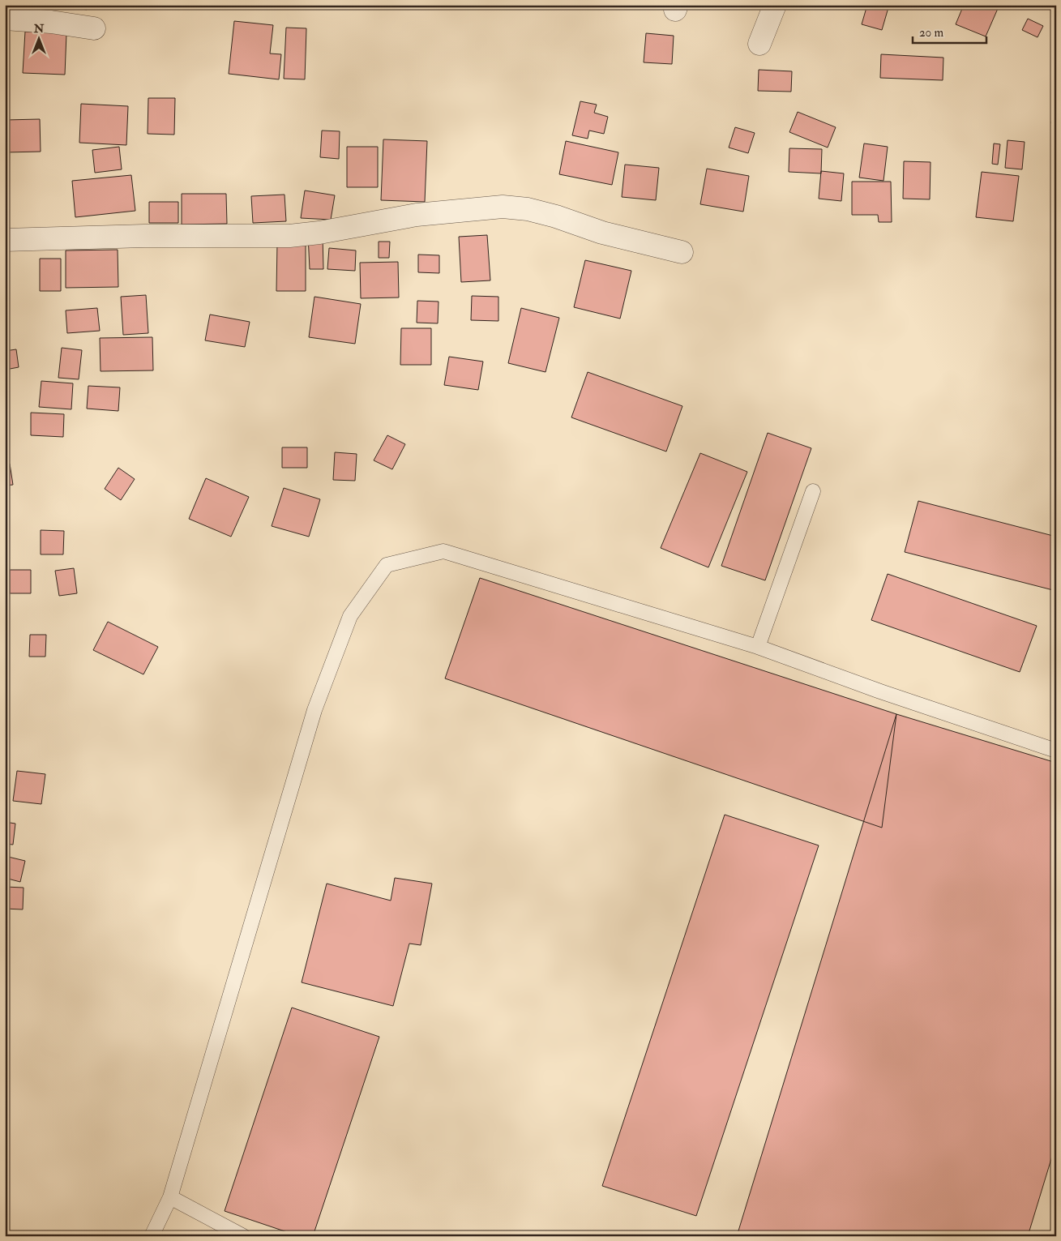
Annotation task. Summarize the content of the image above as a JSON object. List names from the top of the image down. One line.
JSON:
{"scale_bar":"20 m","north":"top"}
